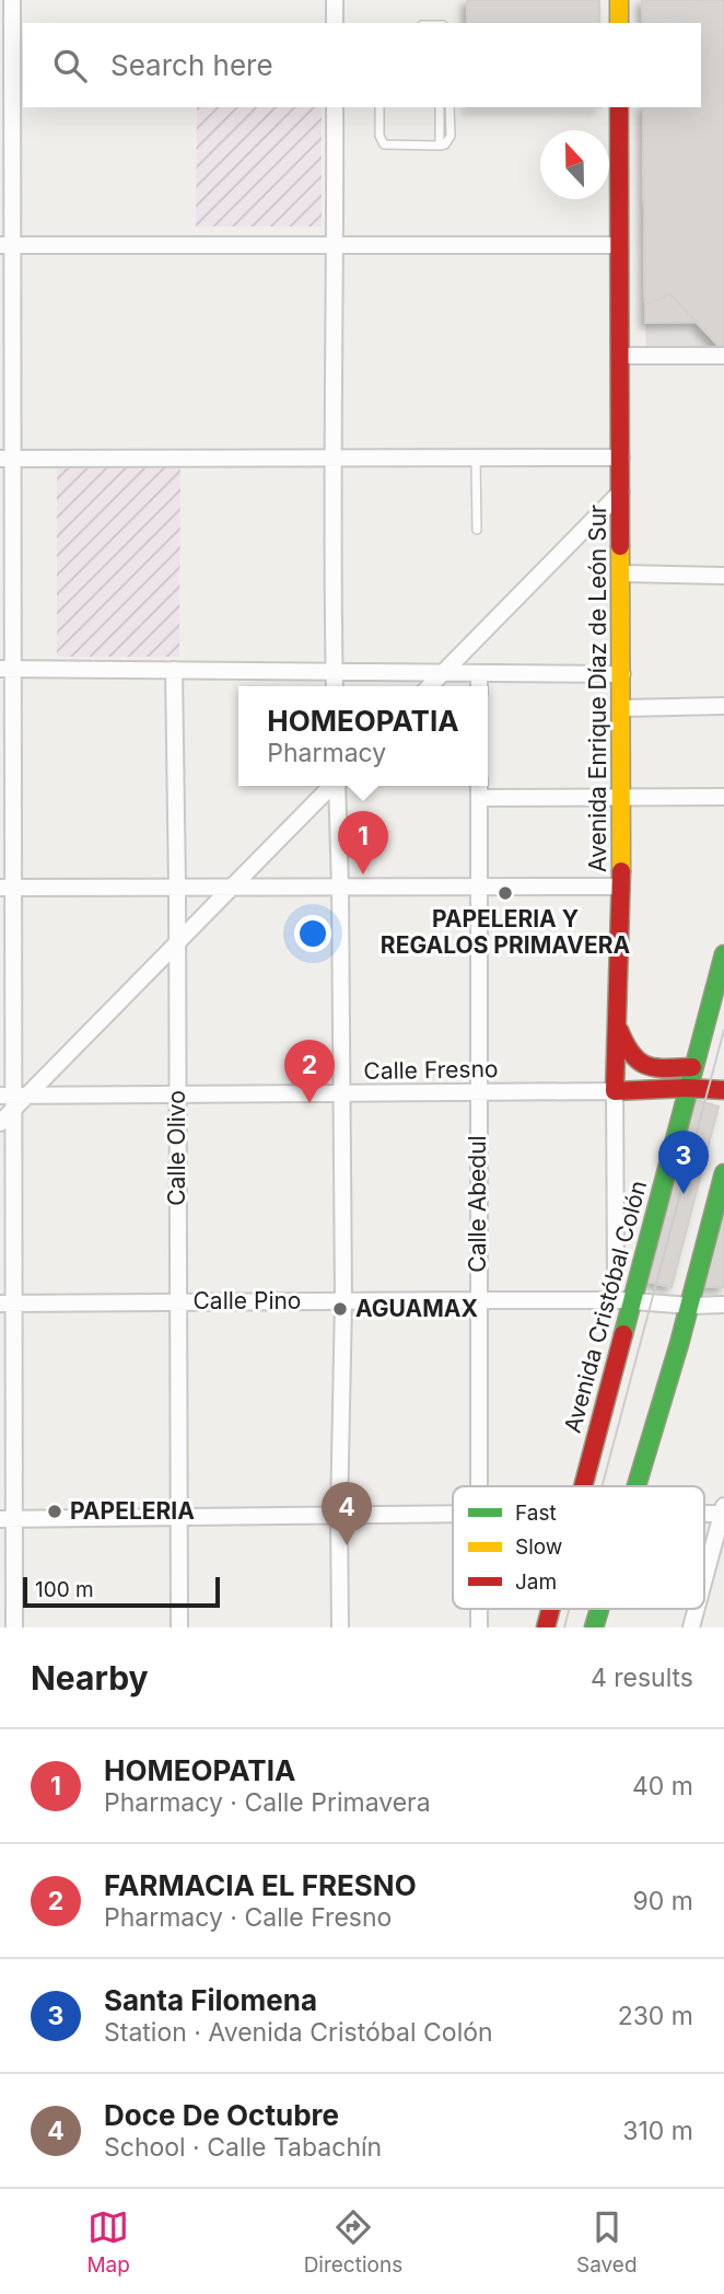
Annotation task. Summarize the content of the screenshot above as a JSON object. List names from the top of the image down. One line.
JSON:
{"streets":{"main road":["Avenida Enrique Díaz de León Sur","Calle Fresno","Avenida Cristóbal Colón"],"street":["Calle Olivo","Calle Abedul","Calle Pino"]},"crossings":[["Avenida Enrique Díaz de León Sur","Calle Fresno"],["Calle Fresno","Calle Olivo"],["Calle Fresno","Calle Abedul"],["Calle Fresno","Avenida Cristóbal Colón"],["Calle Olivo","Calle Pino"],["Calle Abedul","Calle Pino"],["Calle Pino","Avenida Cristóbal Colón"]],"places":["PAPELERIA Y REGALOS PRIMAVERA","AGUAMAX","PAPELERIA"],"legend":["Fast","Slow","Jam"],"scale_bar":"100 m","north":"top","page":{"search":"Search here","popup":["HOMEOPATIA","Pharmacy"],"pins":["1","2","3","4"],"scale":"100 m","heading":["Nearby","4 results"],"list":[{"mark":"1","name":"HOMEOPATIA","note":"Pharmacy · Calle Primavera","value":"40 m"},{"mark":"2","name":"FARMACIA EL FRESNO","note":"Pharmacy · Calle Fresno","value":"90 m"},{"mark":"3","name":"Santa Filomena","note":"Station · Avenida Cristóbal Colón","value":"230 m"},{"mark":"4","name":"Doce De Octubre","note":"School · Calle Tabachín","value":"310 m"}],"nav":["Map","Directions","Saved"]}}
